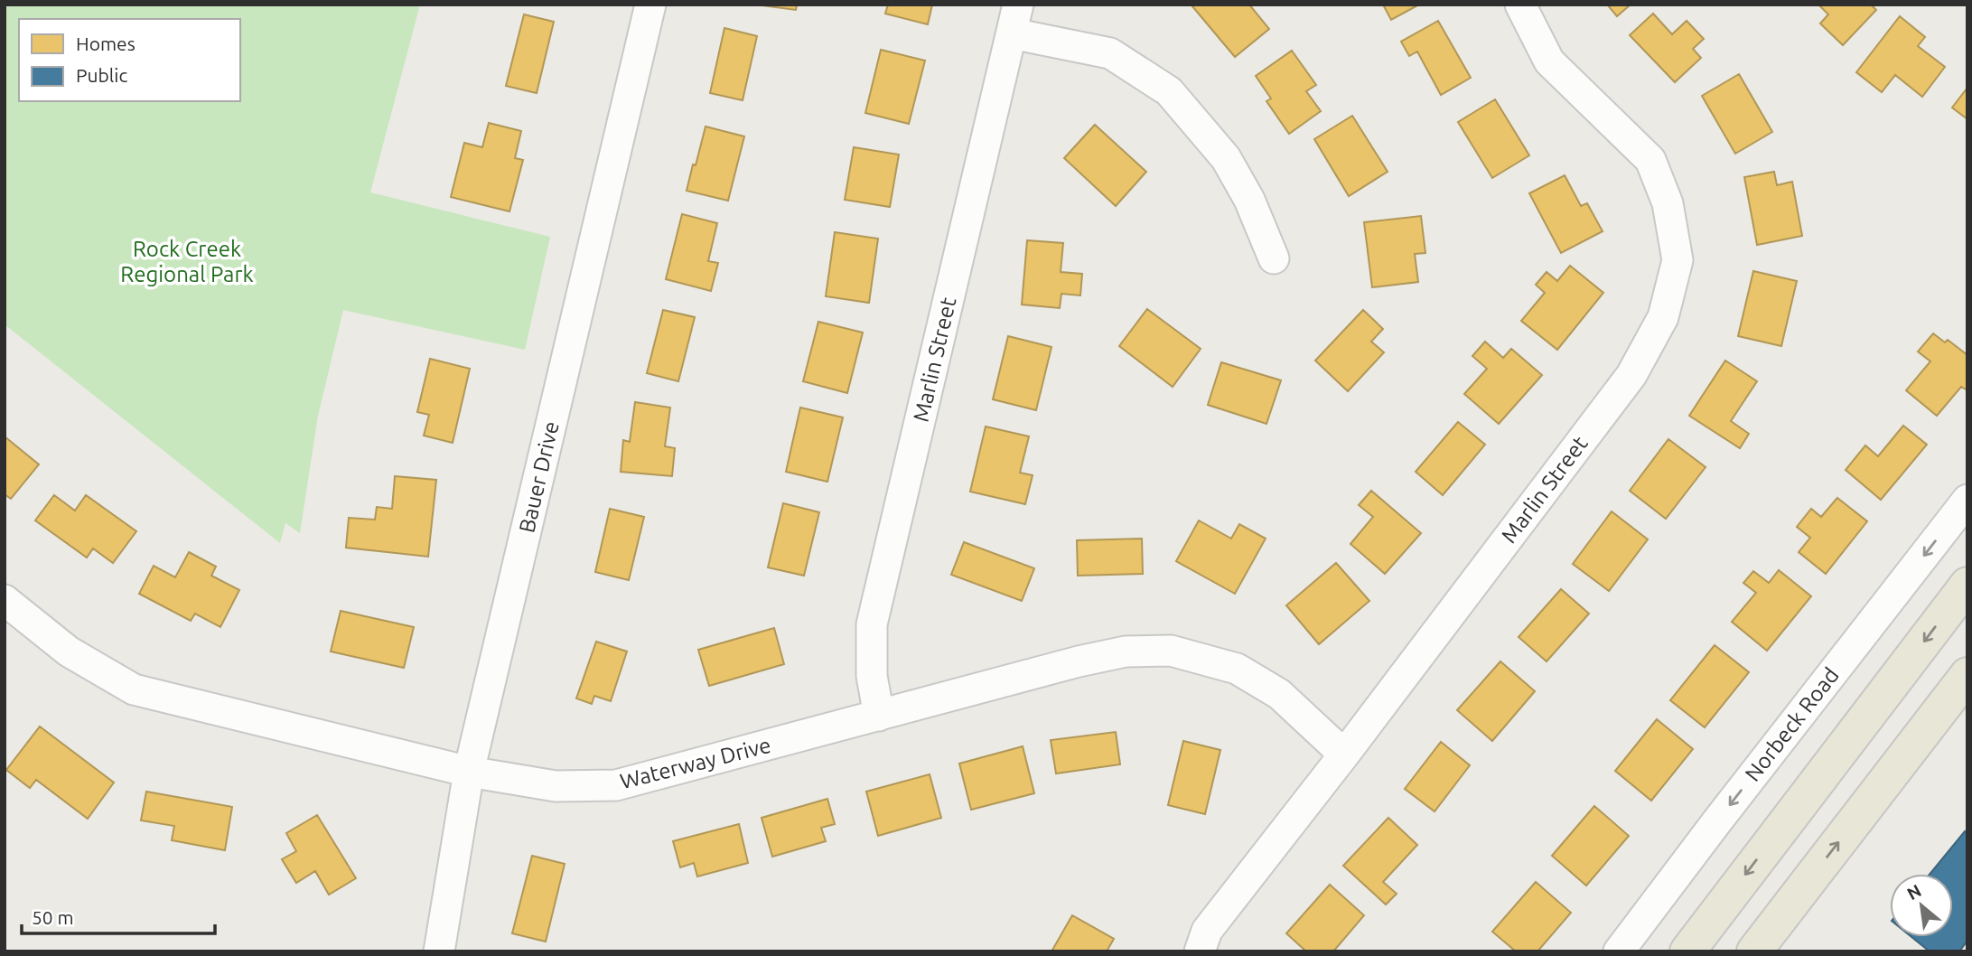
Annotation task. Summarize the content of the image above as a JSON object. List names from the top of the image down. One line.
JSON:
{"streets":{"street":["Marlin Street","Bauer Drive","Norbeck Road","Waterway Drive"]},"crossings":[["Marlin Street","Waterway Drive"],["Bauer Drive","Waterway Drive"]],"one_way":["Norbeck Road"],"parks":["Rock Creek Regional Park"],"legend":["Homes","Public"],"scale_bar":"50 m","north":"top left"}
